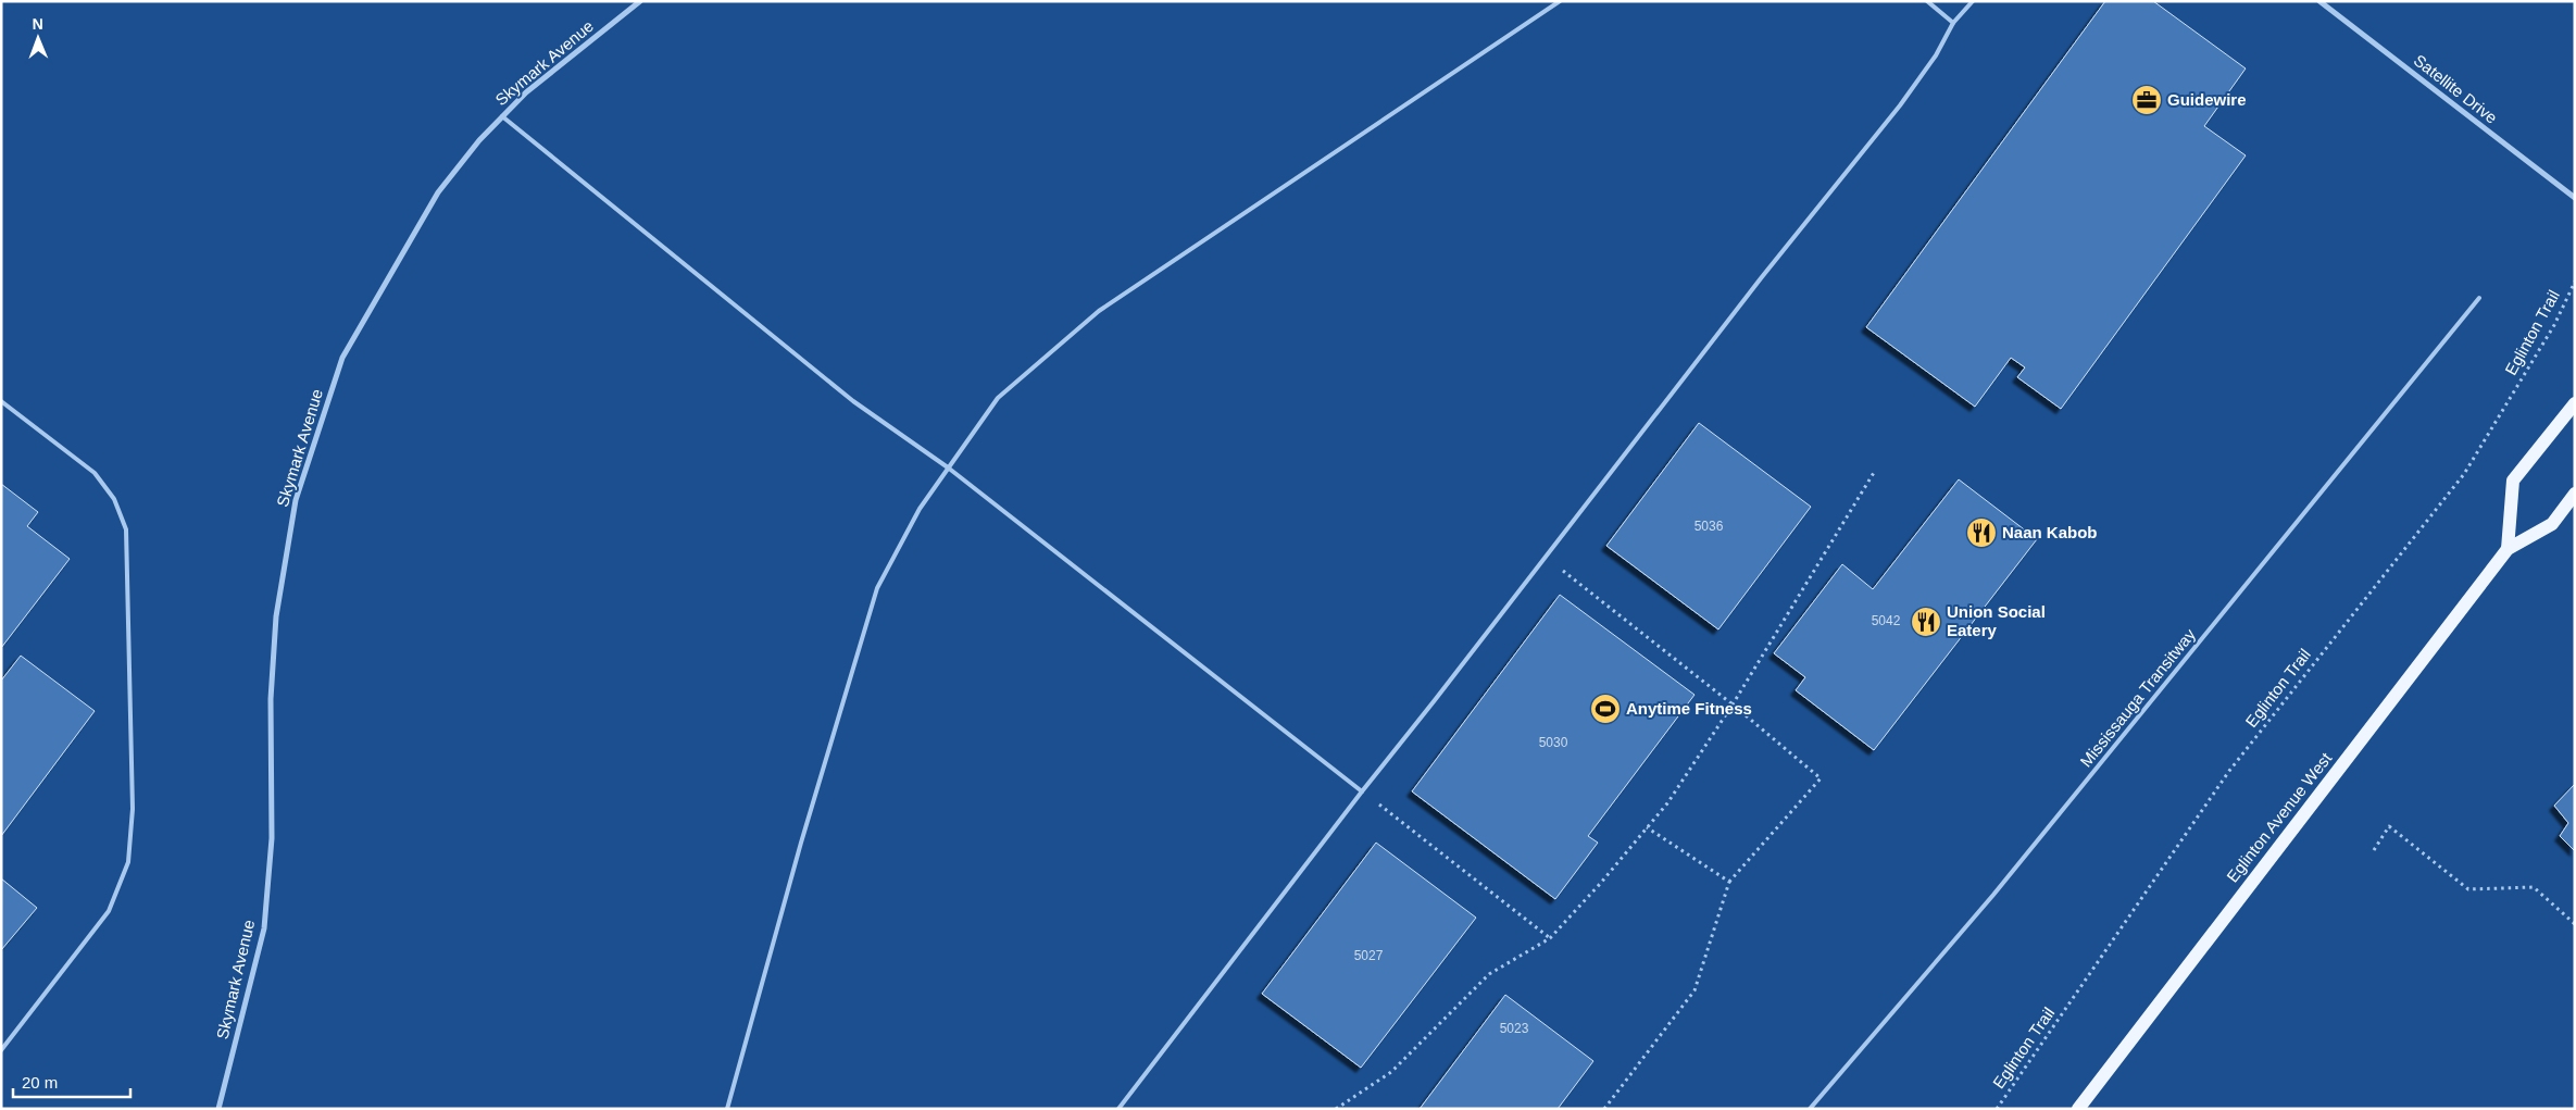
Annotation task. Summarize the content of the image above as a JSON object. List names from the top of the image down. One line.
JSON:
{"streets":{"main road":["Eglinton Avenue West"],"street":["Skymark Avenue","Satellite Drive"],"lane":["Mississauga Transitway"],"path":["Eglinton Trail"]},"places":{"office":["Guidewire"],"restaurant":["Naan Kabob","Union Social Eatery"],"sports":["Anytime Fitness"]},"house_numbers":["5036","5042","5030","5027","5023"],"scale_bar":"20 m","north":"top"}
